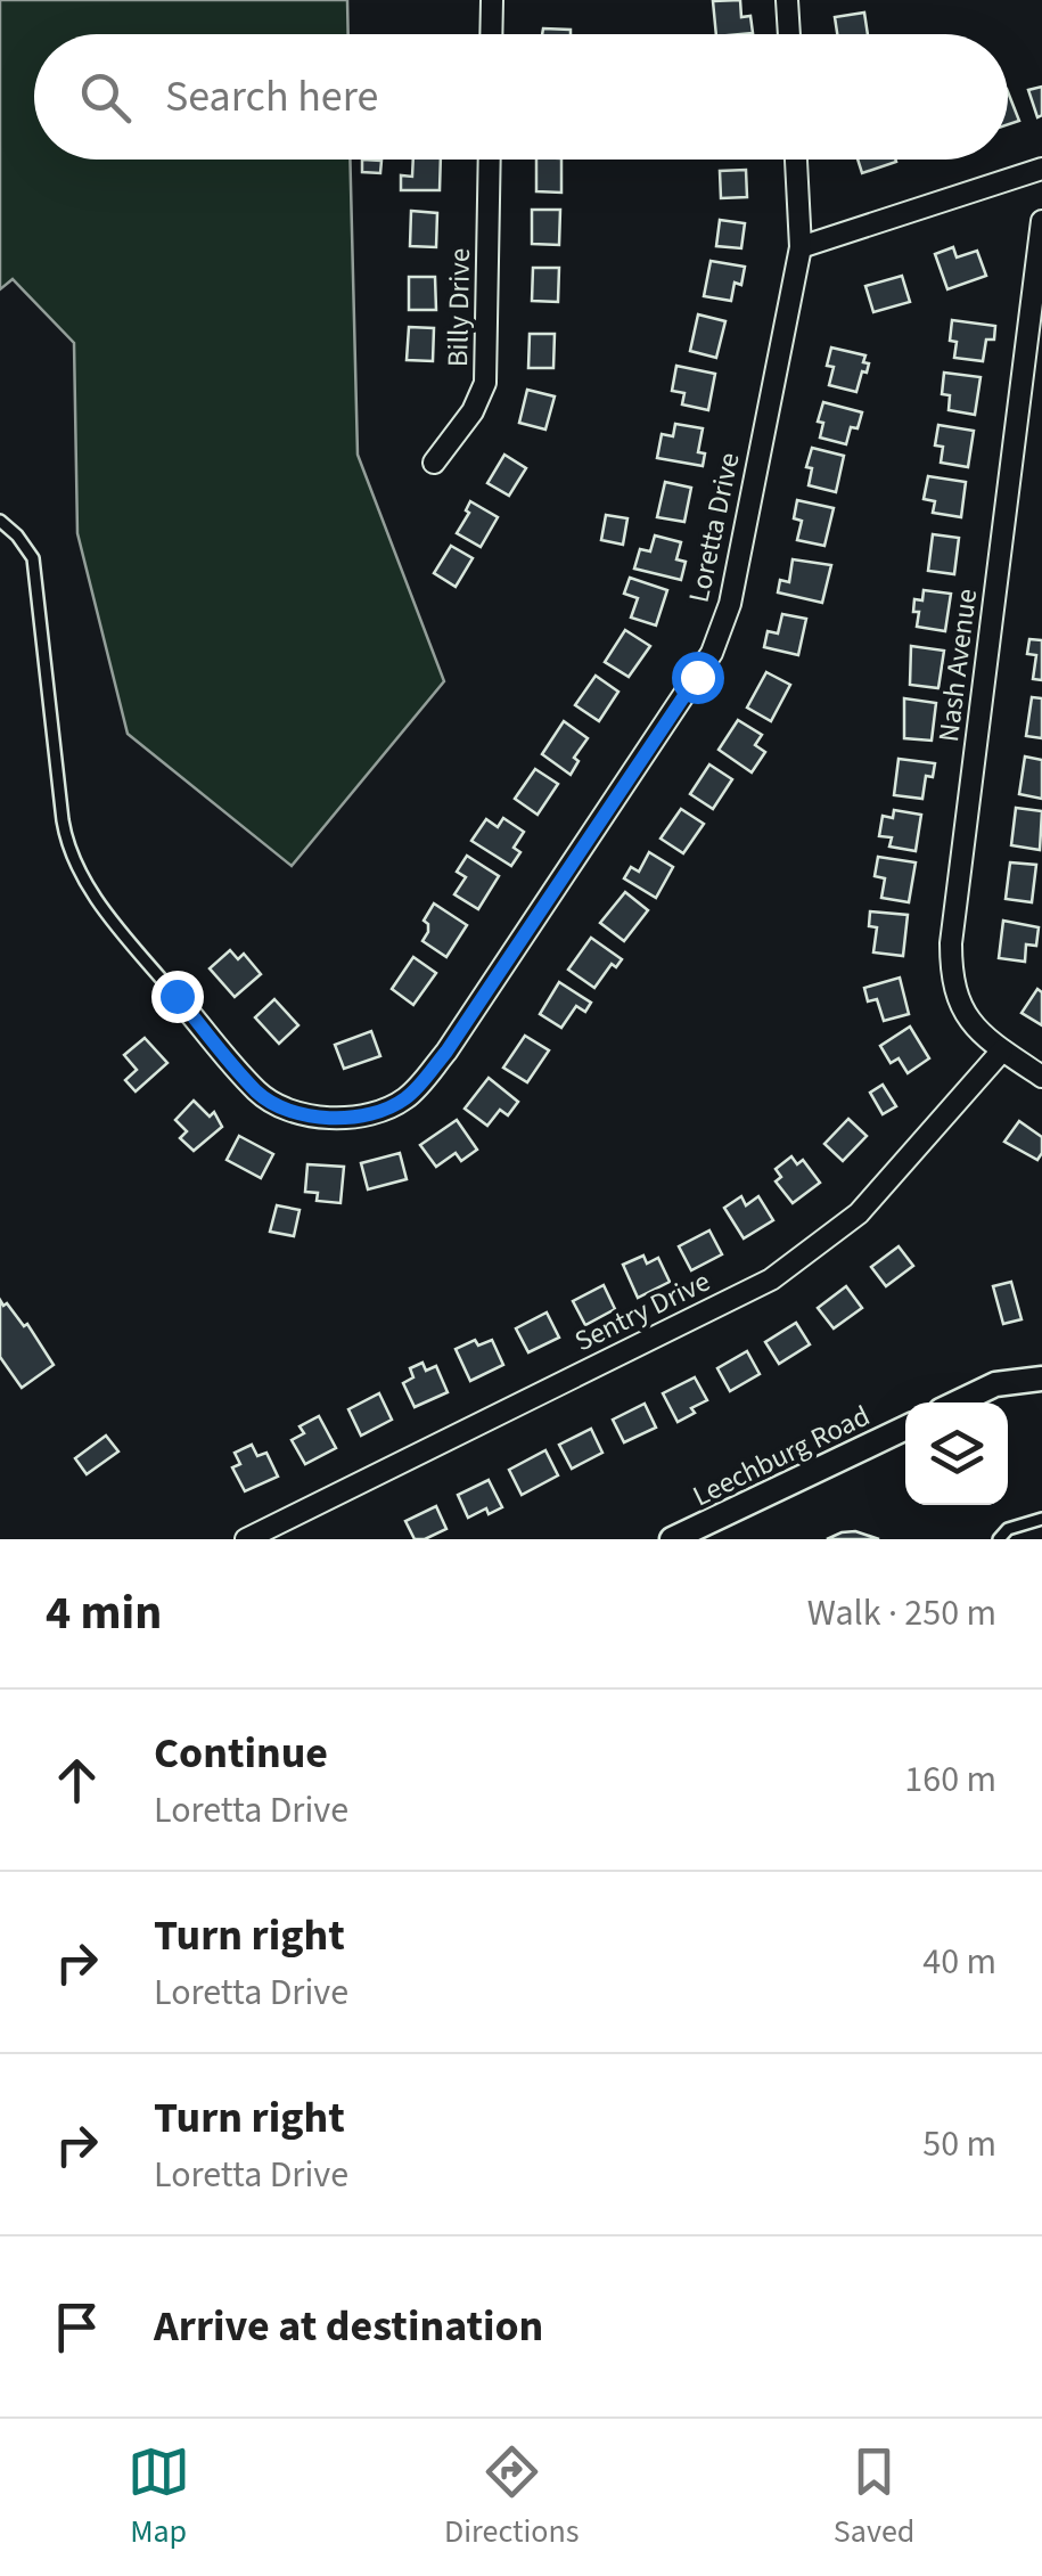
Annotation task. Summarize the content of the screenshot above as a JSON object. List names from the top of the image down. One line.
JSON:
{"streets":{"street":["Billy Drive","Loretta Drive","Nash Avenue","Sentry Drive","Leechburg Road"]},"crossings":[["Nash Avenue","Sentry Drive"]],"page":{"search":"Search here","heading":["4 min","Walk · 250 m"],"list":[["Continue","Loretta Drive","160 m"],["Turn right","Loretta Drive","40 m"],["Turn right","Loretta Drive","50 m"],"Arrive at destination"],"nav":["Map","Directions","Saved"]}}
